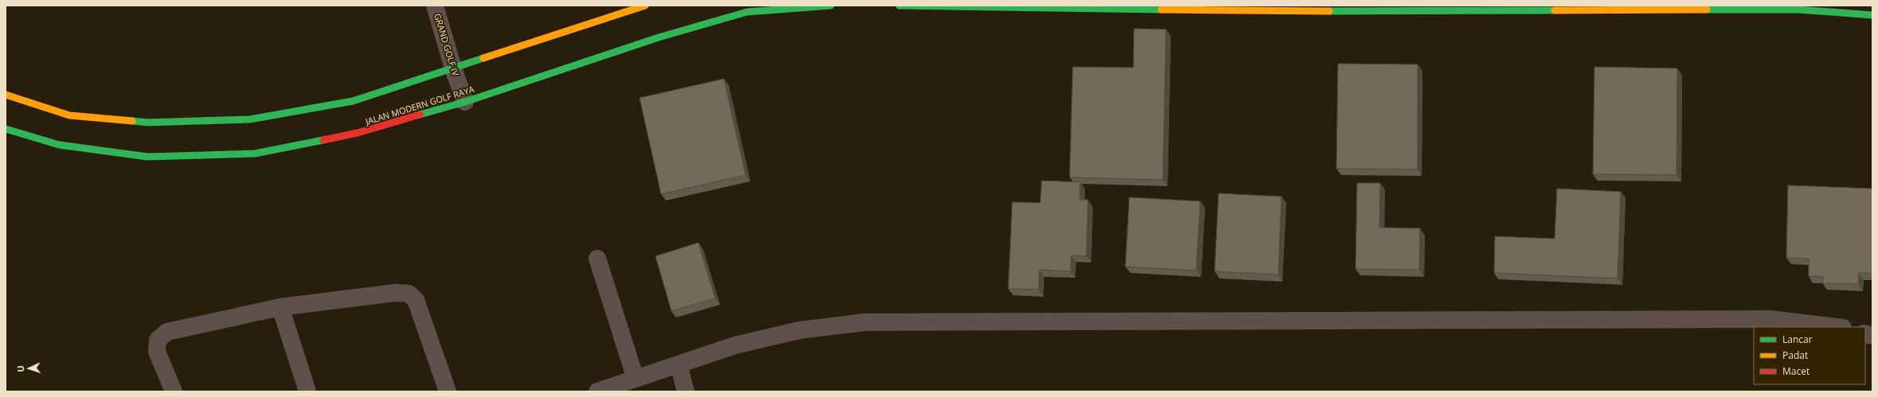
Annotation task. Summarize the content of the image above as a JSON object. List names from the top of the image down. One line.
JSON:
{"streets":{"street":["GRAND GOLF IV","JALAN MODERN GOLF RAYA"]},"crossings":[["GRAND GOLF IV","JALAN MODERN GOLF RAYA"]],"legend":["Lancar","Padat","Macet"],"north":"left"}
